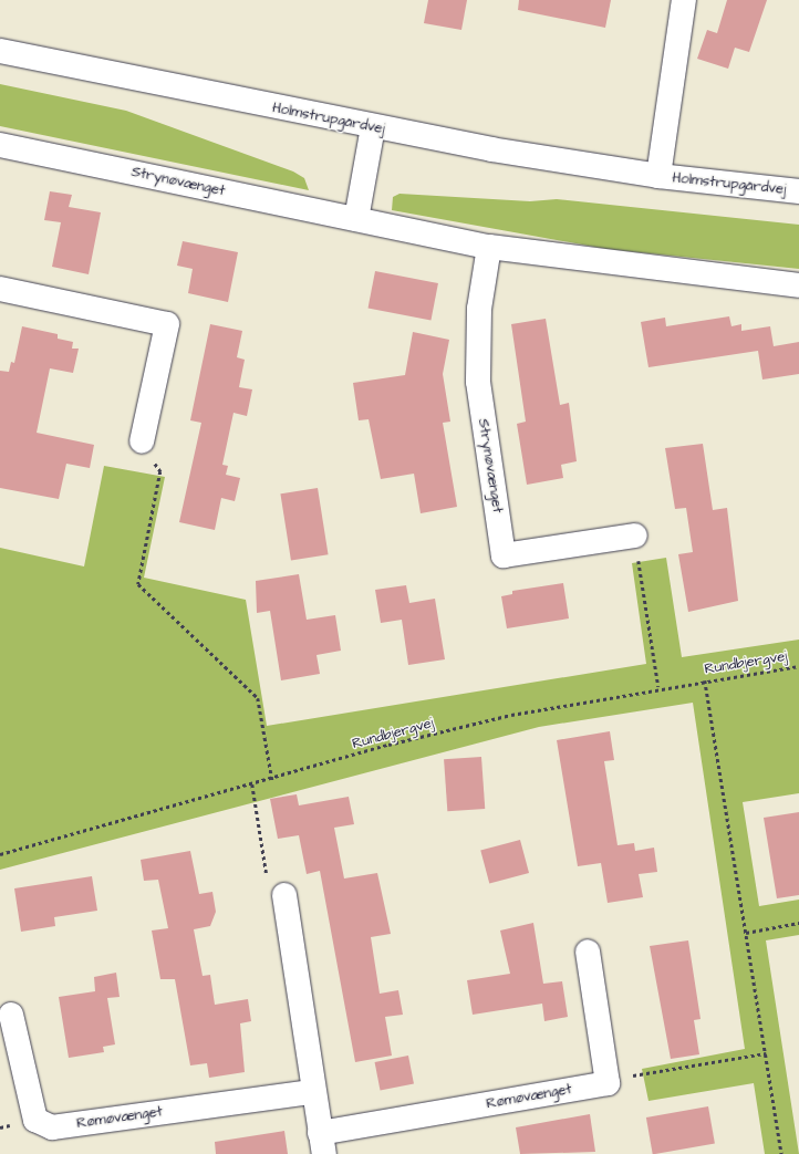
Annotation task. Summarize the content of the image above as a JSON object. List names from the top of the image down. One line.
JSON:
{"streets":{"street":["Holmstrupgårdvej","Strynøvænget","Rømøvænget"],"path":["Rundbjergvej"]}}
